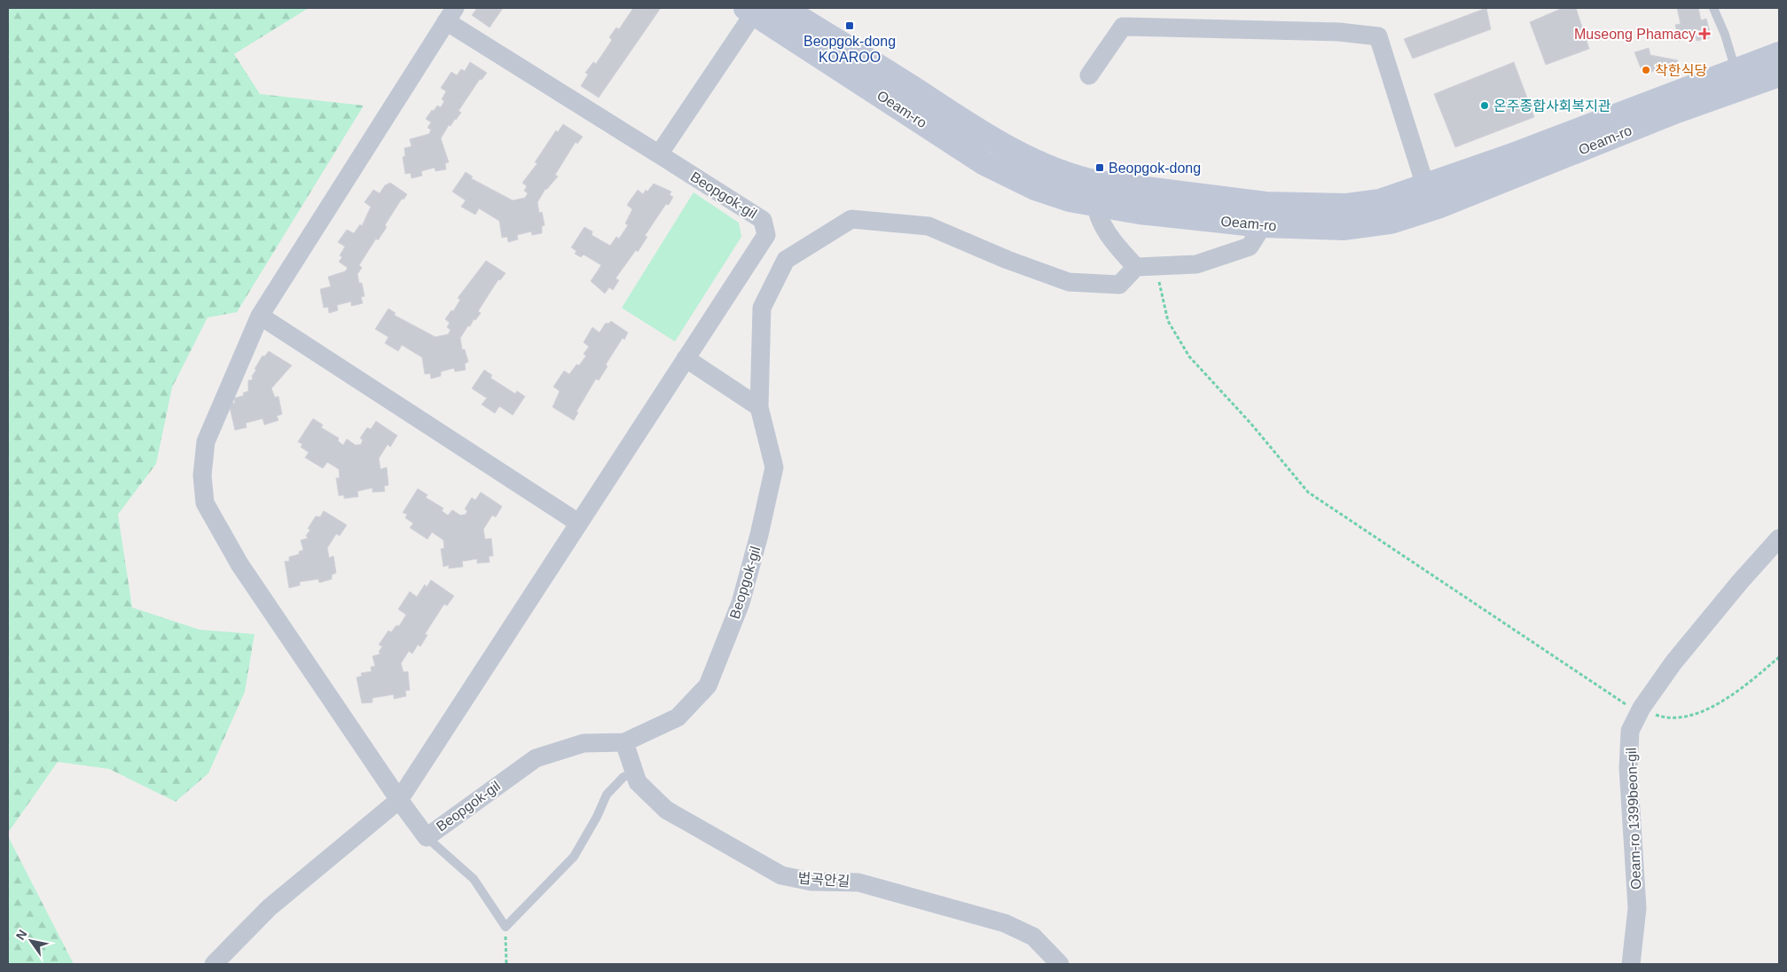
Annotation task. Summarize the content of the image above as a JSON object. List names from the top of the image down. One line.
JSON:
{"streets":{"main road":["Oeam-ro"],"street":["Beopgok-gil","Oeam-ro 1399beon-gil","법곡안길"]},"crossings":[["Beopgok-gil","법곡안길"]],"places":{"transit":["Beopgok-dong KOAROO","Beopgok-dong"],"health":["Museong Phamacy"],"other":["착한식당","온주종합사회복지관"]},"north":"top left"}
